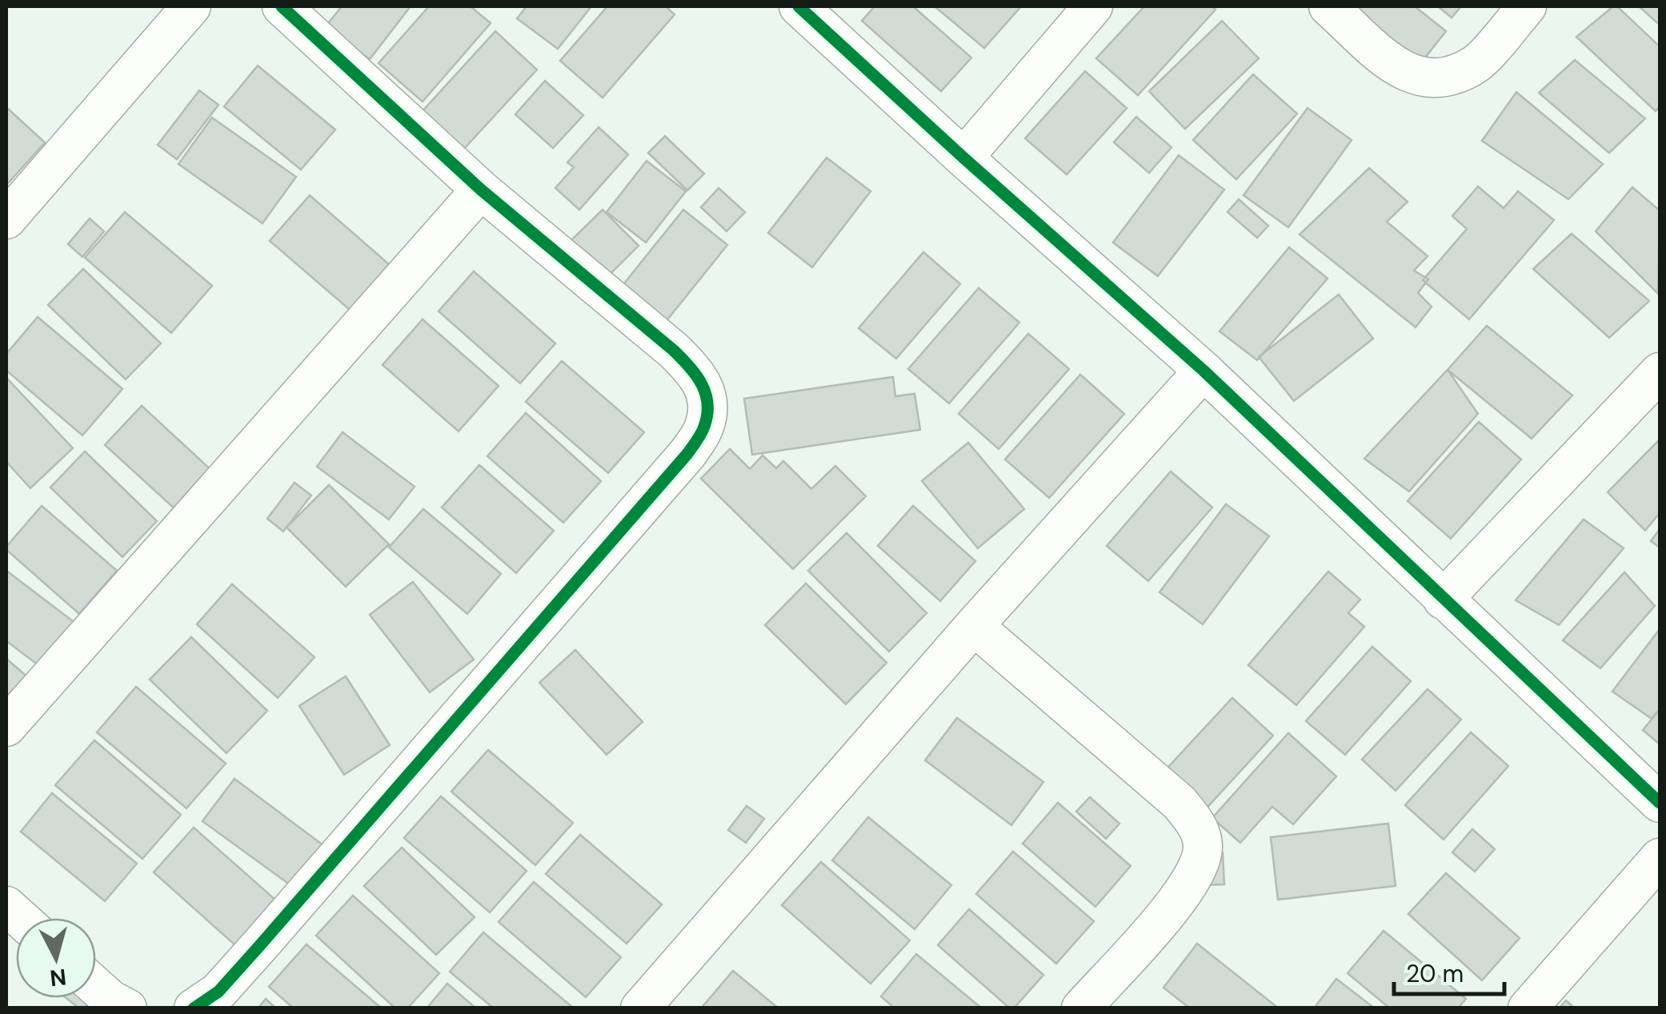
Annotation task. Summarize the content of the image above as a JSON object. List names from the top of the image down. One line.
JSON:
{"scale_bar":"20 m","north":"bottom"}
